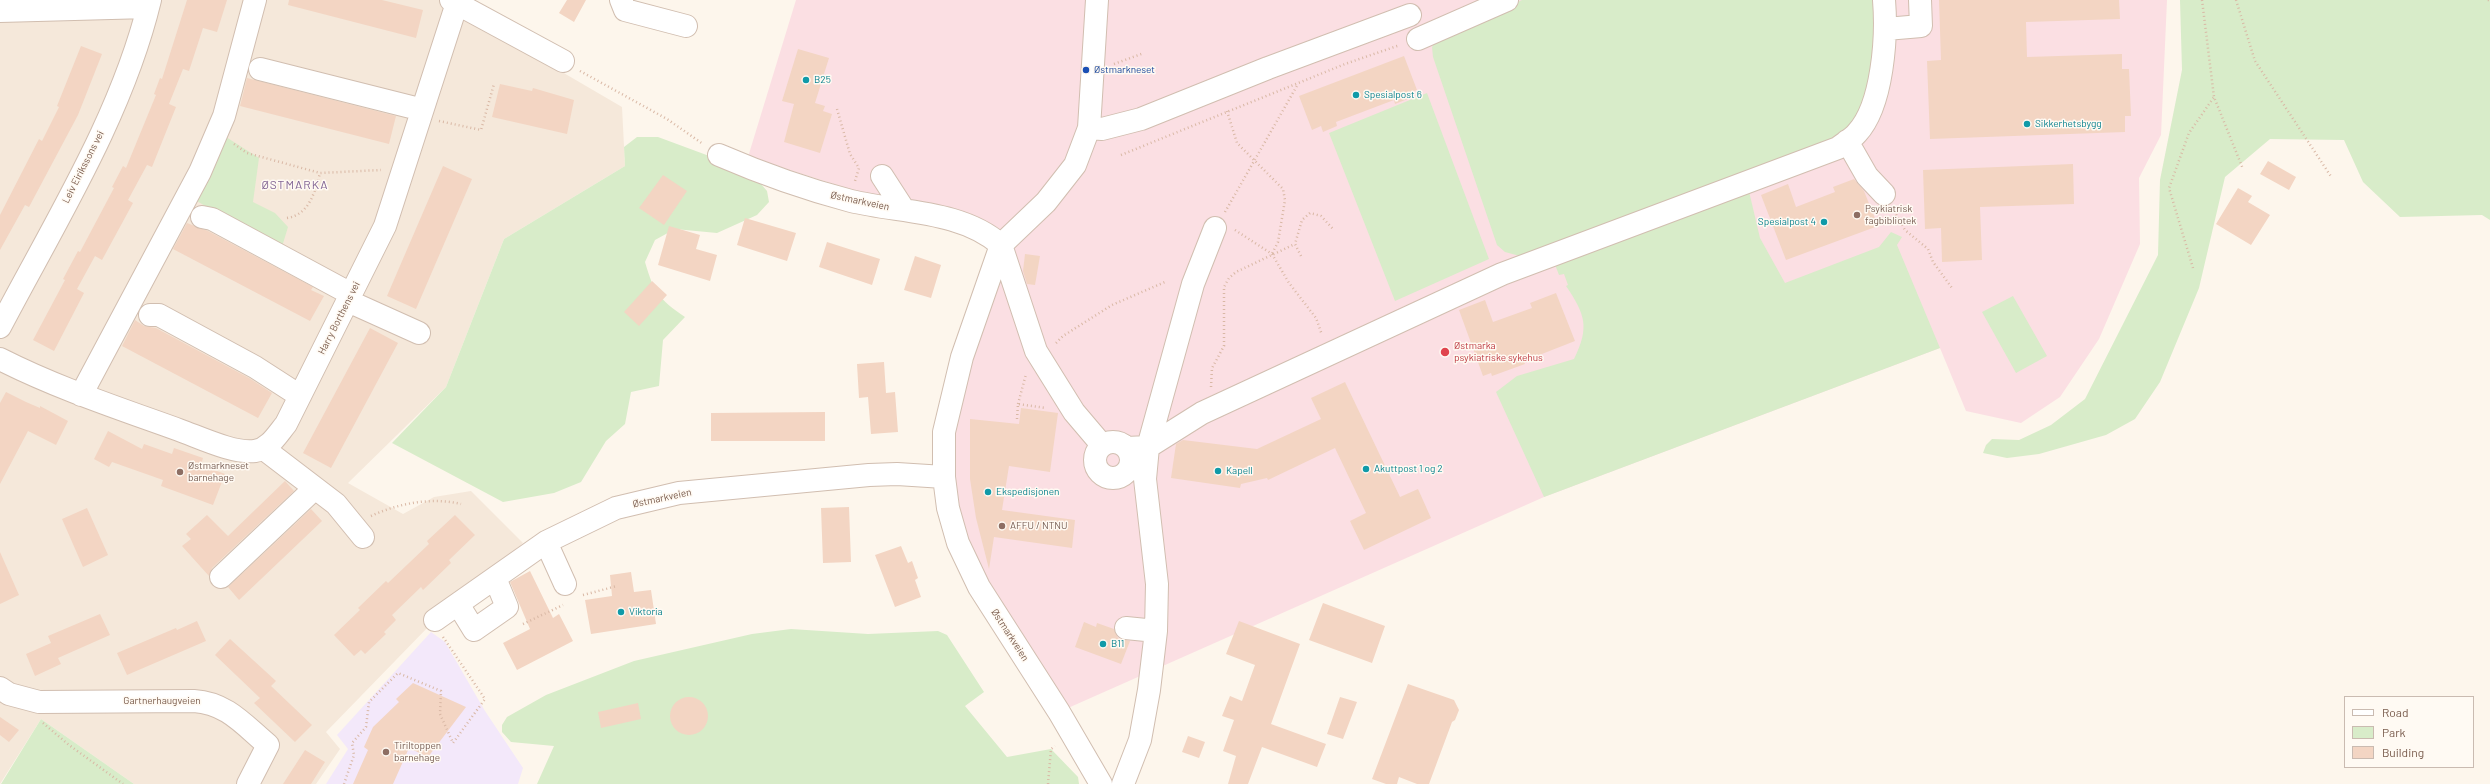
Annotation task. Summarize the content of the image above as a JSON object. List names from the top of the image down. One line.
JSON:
{"streets":{"street":["Leiv Eirikssons vei","Østmarkveien","Harry Borthens vei","Gartnerhaugveien"]},"districts":["ØSTMARKA"],"places":["Østmarkneset","B25","Spesialpost 6","Sikkerhetsbygg","Psykiatrisk fagbibliotek","Spesialpost 4","Østmarka psykiatriske sykehus","Akuttpost 1 og 2","Kapell","Østmarkneset barnehage","Ekspedisjonen","AFFU / NTNU","Viktoria","B11","Tiriltoppen barnehage"],"legend":["Road","Park","Building"]}
